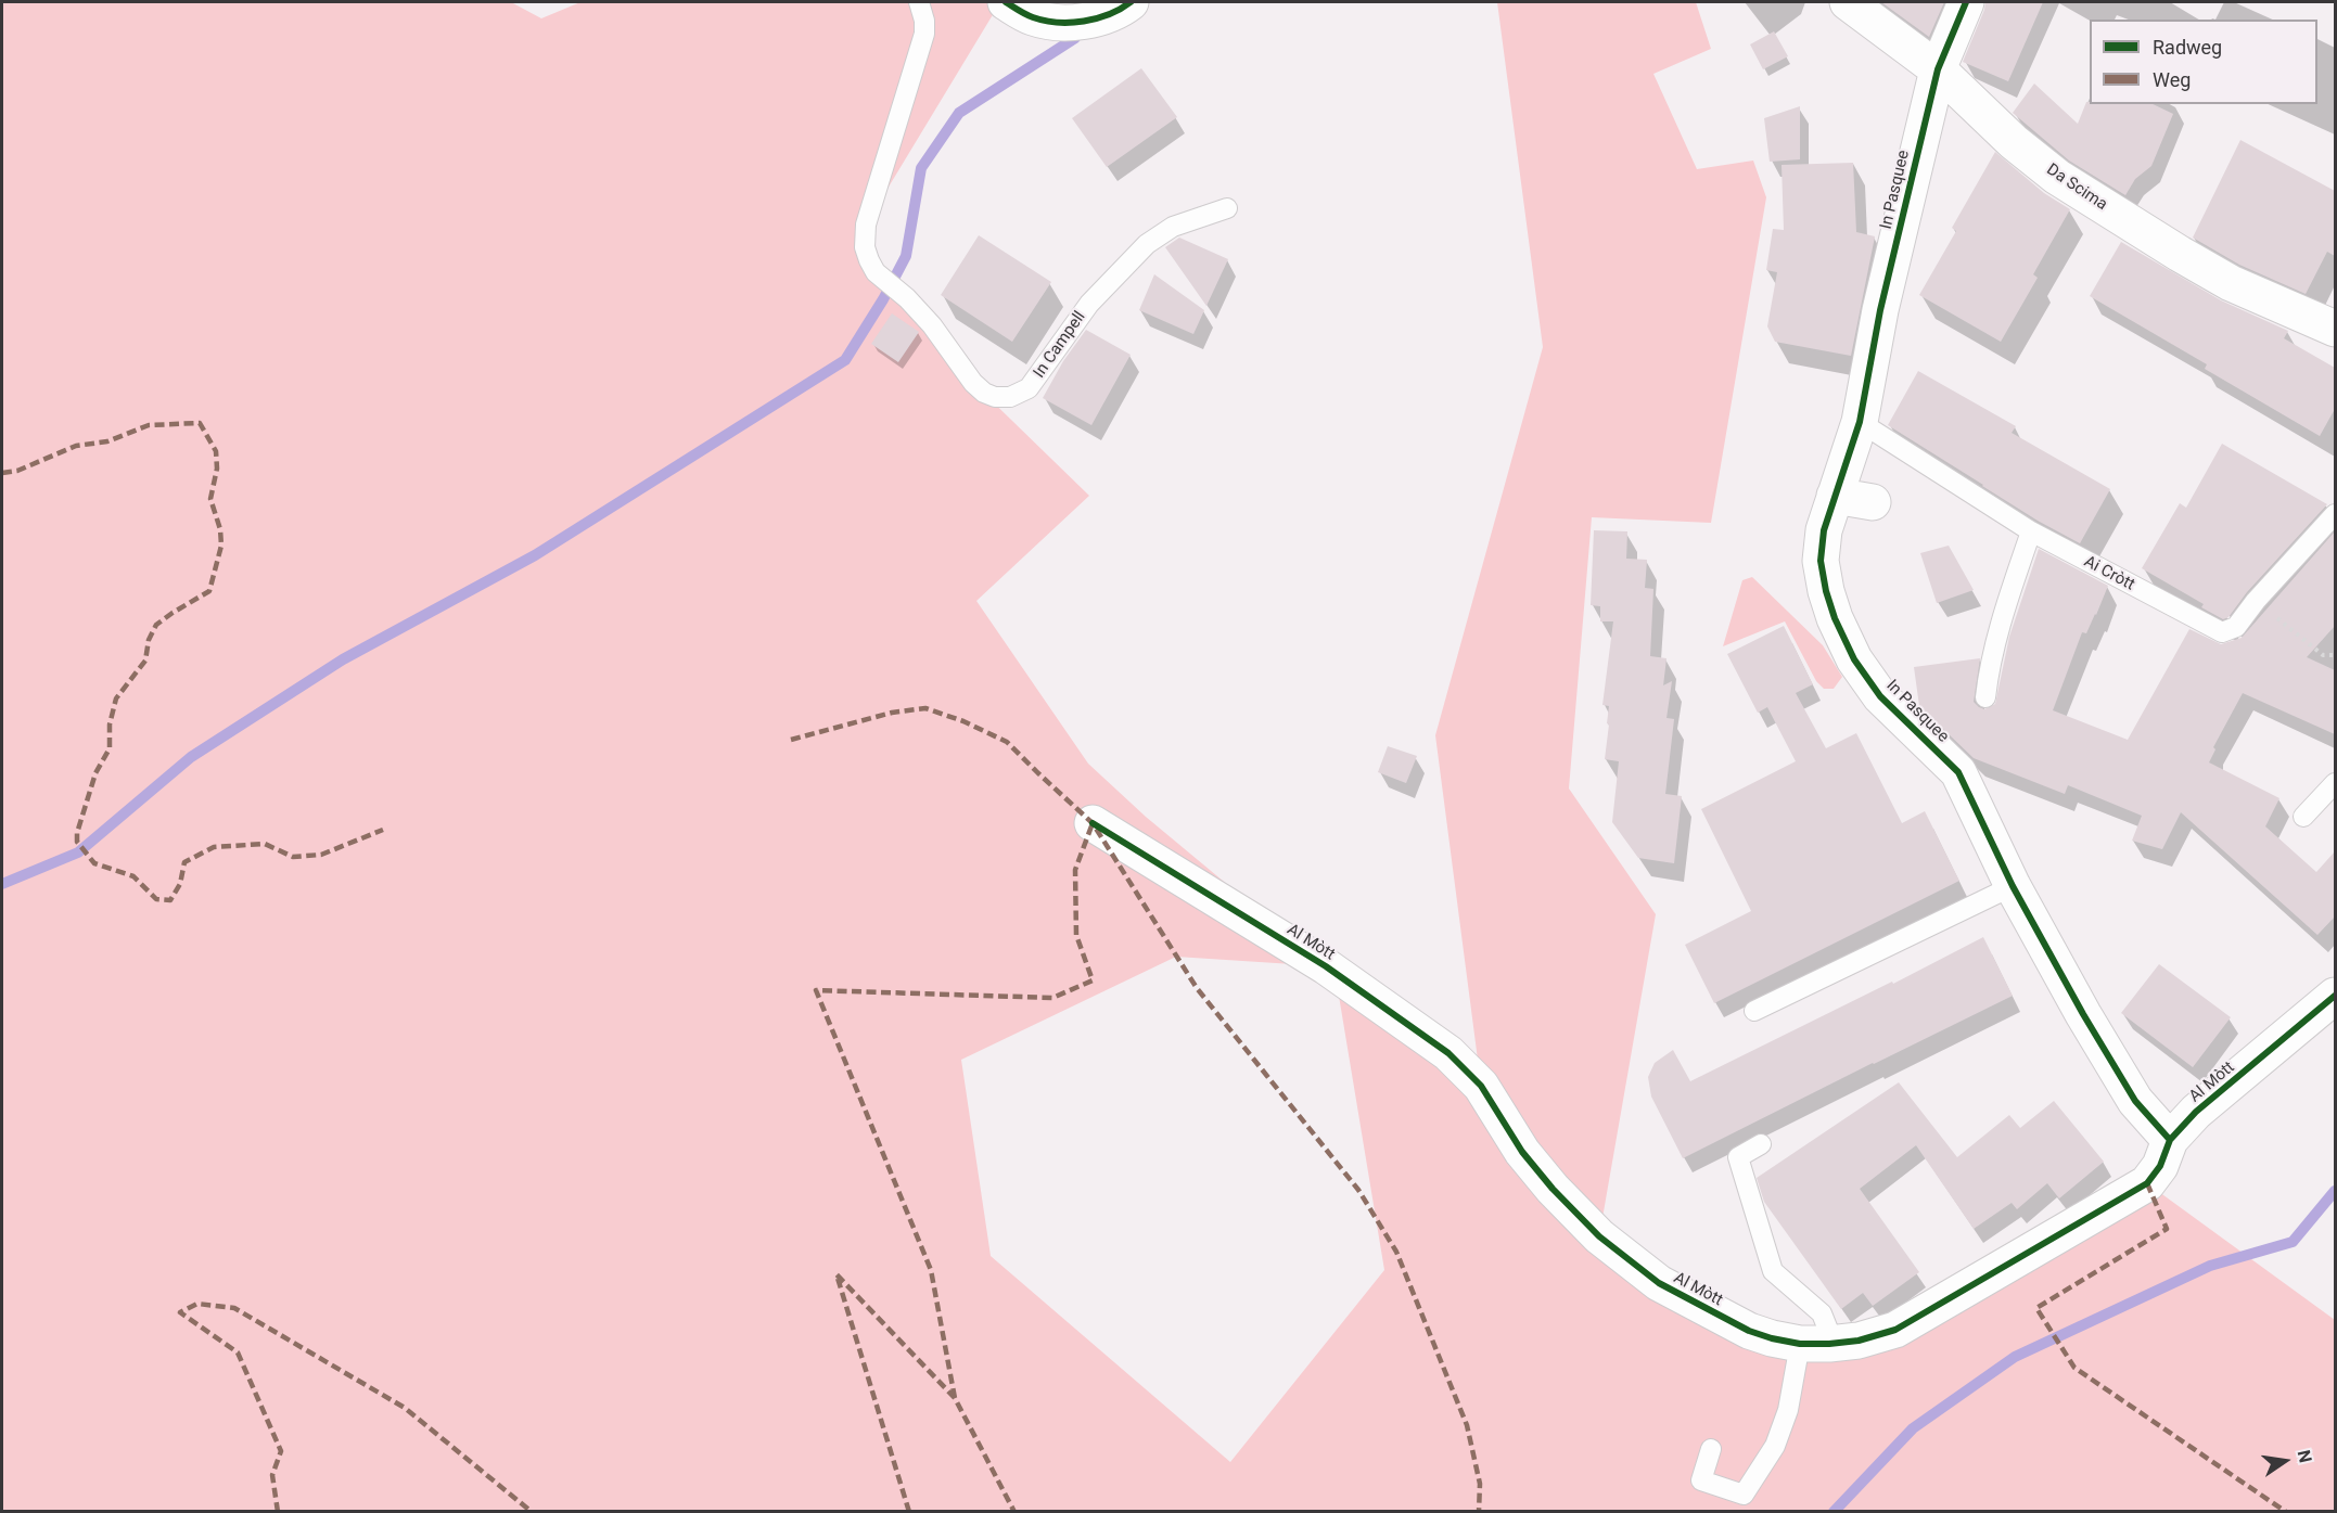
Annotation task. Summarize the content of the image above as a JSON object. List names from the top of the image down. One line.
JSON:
{"streets":{"street":["Da Scima","In Pasquee","Al Mòtt"],"lane":["In Campell","Ai Cròtt"]},"crossings":[["Da Scima","In Pasquee"],["In Pasquee","Ai Cròtt"],["In Pasquee","Al Mòtt"]],"legend":["Radweg","Weg"],"north":"right"}
